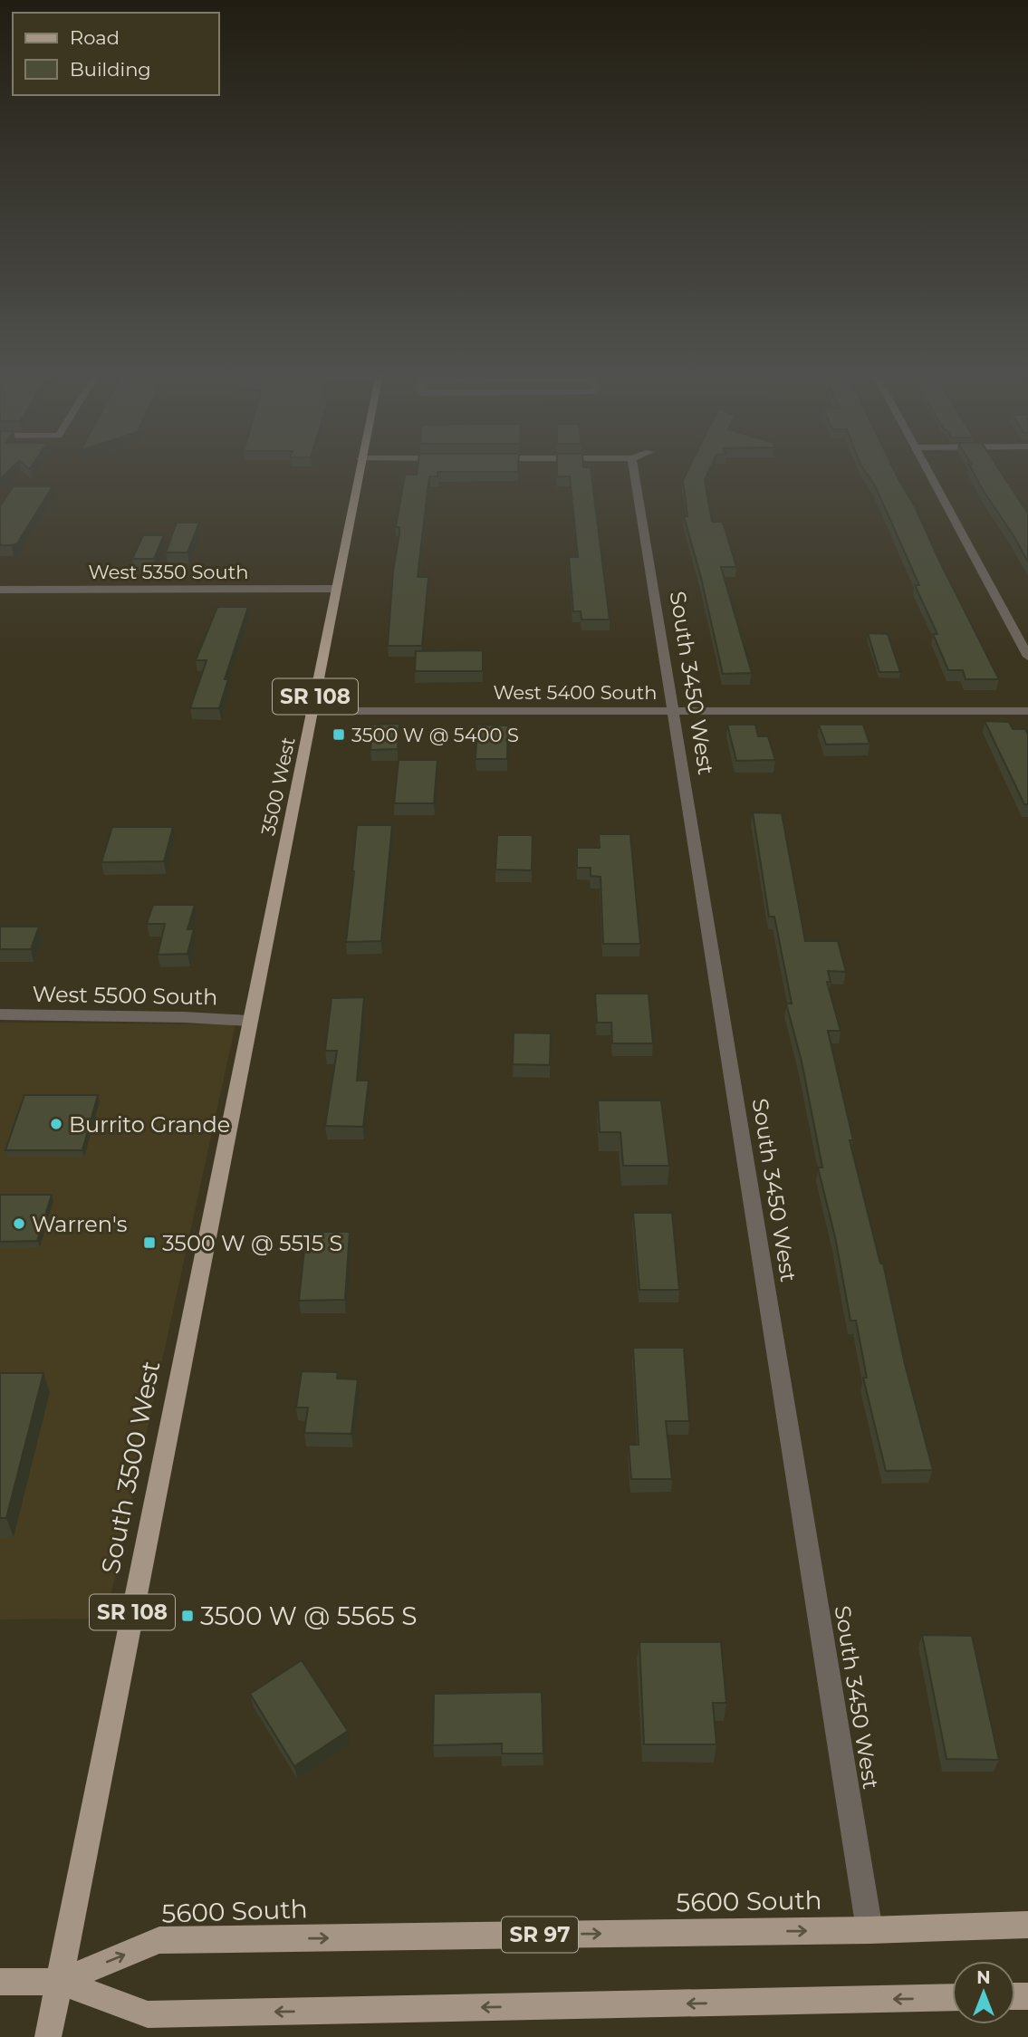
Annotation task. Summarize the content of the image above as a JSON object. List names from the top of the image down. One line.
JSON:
{"streets":{"main road":["SR 108","3500 West","South 3500 West","5600 South","SR 97"],"street":["West 5350 South","South 3450 West","West 5400 South","West 5500 South"]},"crossings":[["West 5350 South","3500 West"],["South 3450 West","West 5400 South"],["South 3450 West","5600 South"],["West 5400 South","3500 West"],["3500 West","West 5500 South"],["3500 West","South 3500 West"],["West 5500 South","South 3500 West"],["South 3500 West","5600 South"],["South 3500 West","SR 97"],["5600 South","SR 97"]],"places":{"transit":["3500 W @ 5400 S","3500 W @ 5515 S","3500 W @ 5565 S"],"other":["Burrito Grande","Warren's"]},"legend":["Road","Building"],"north":"top"}
